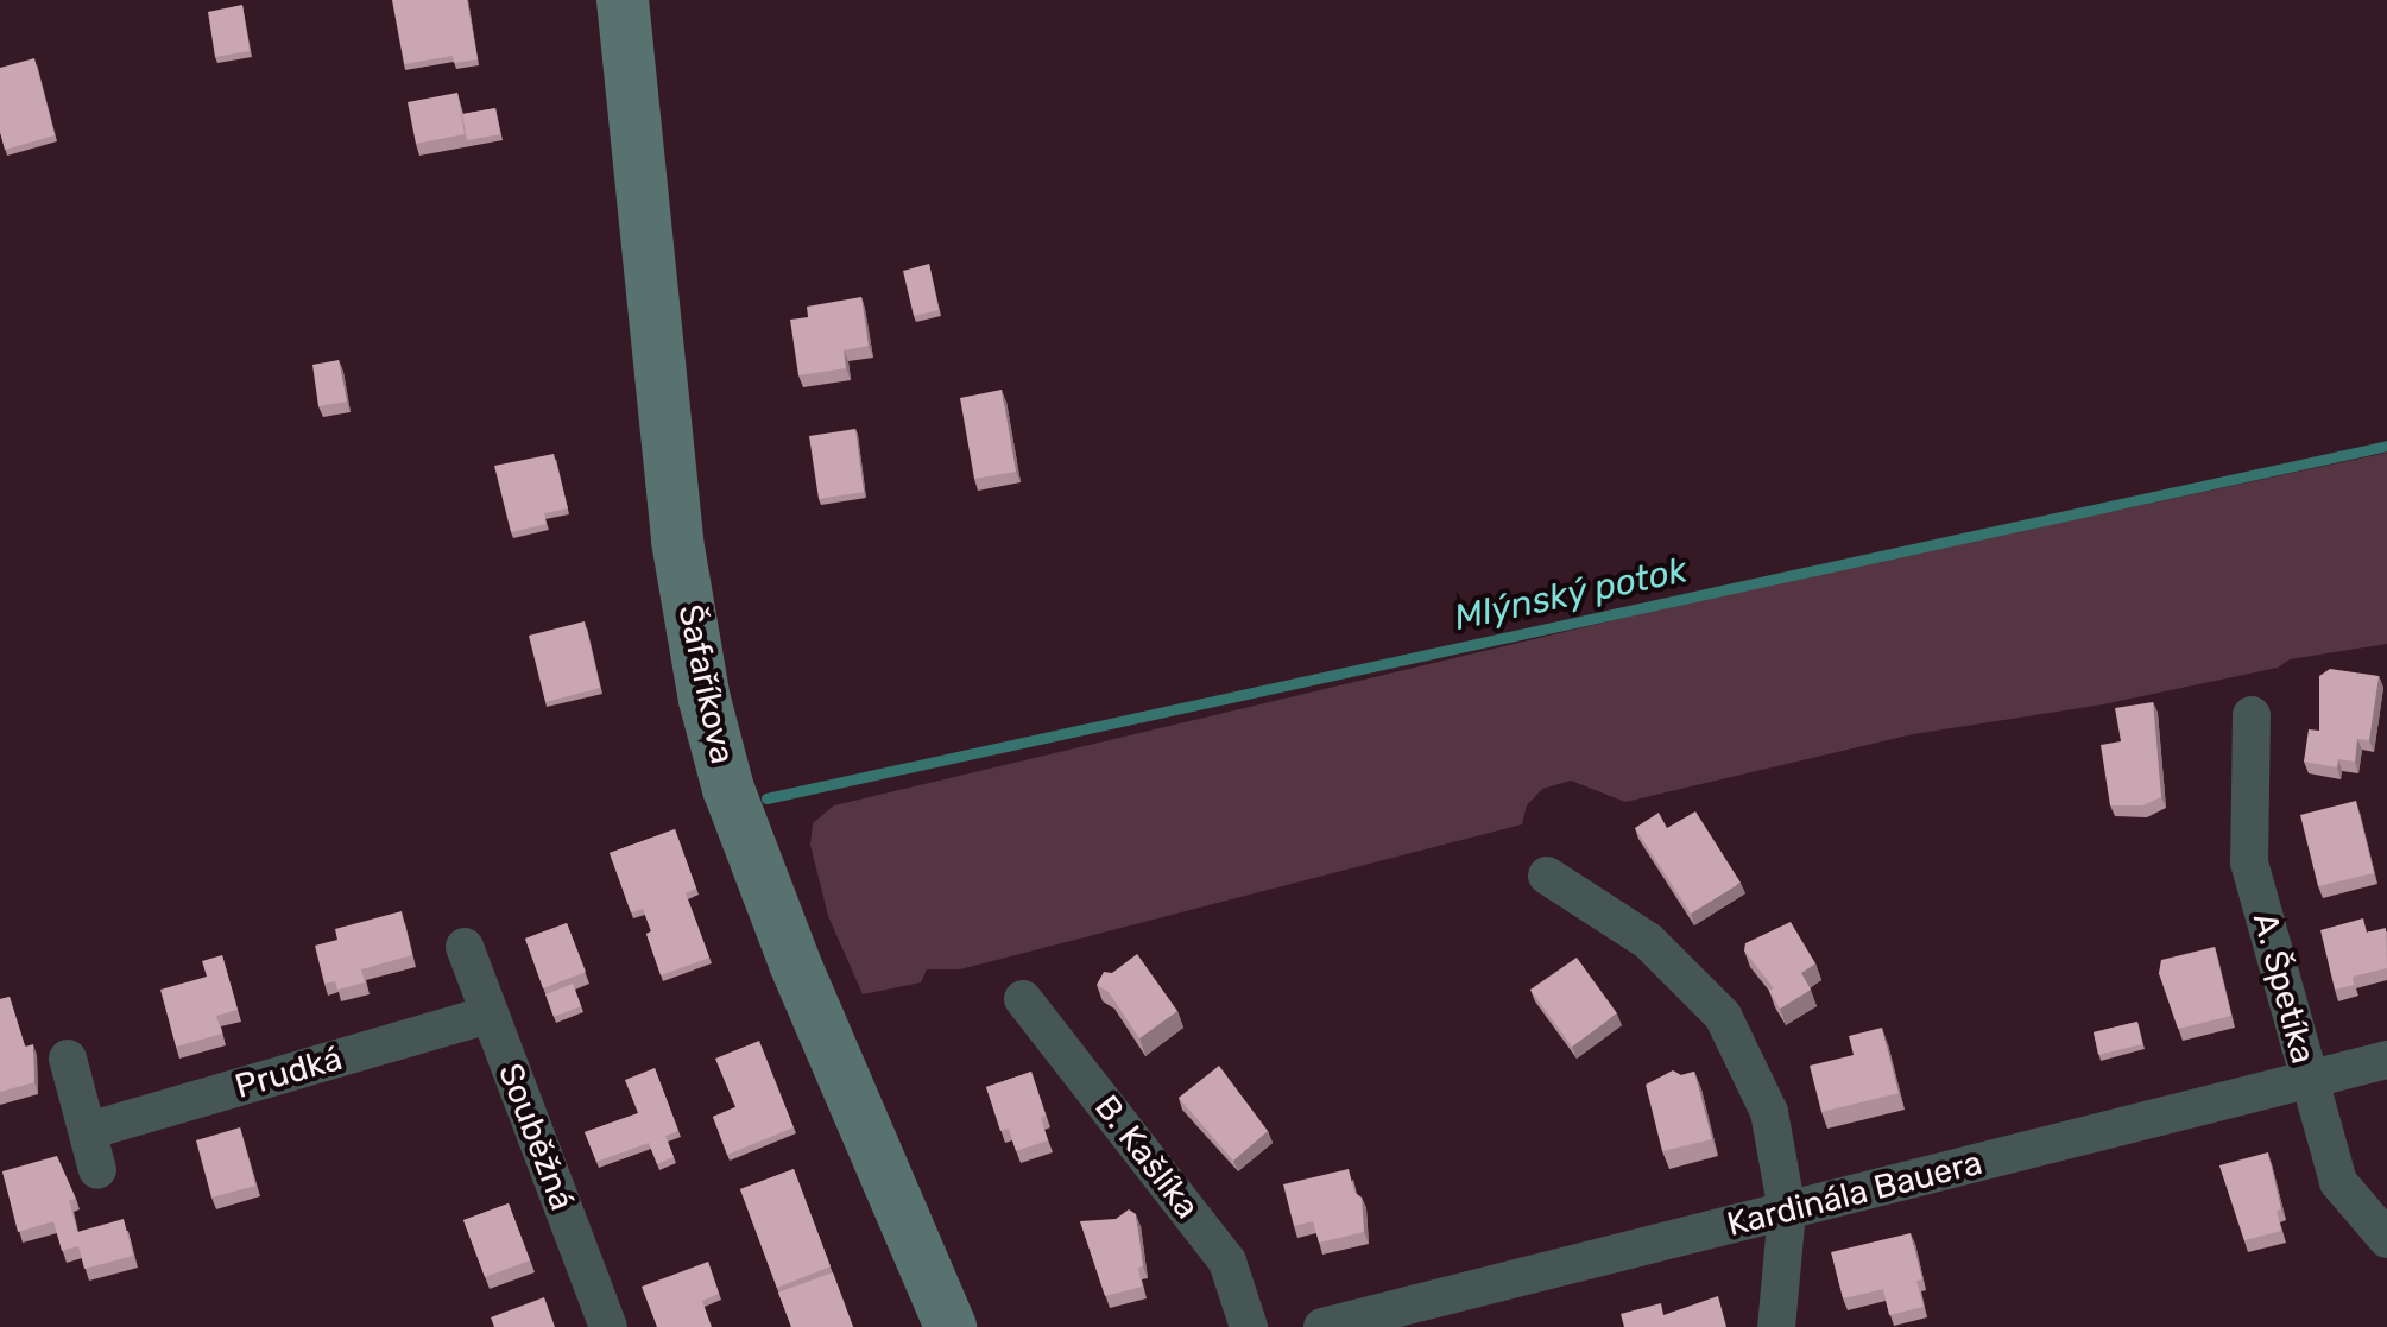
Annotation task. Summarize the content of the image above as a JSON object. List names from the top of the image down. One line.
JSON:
{"streets":{"street":["Šafaříkova","A. Špetíka","Prudká","Souběžná","B. Kašlíka","Kardinála Bauera"]},"crossings":[["A. Špetíka","Kardinála Bauera"],["Prudká","Souběžná"]],"water":["Mlýnský potok"]}
